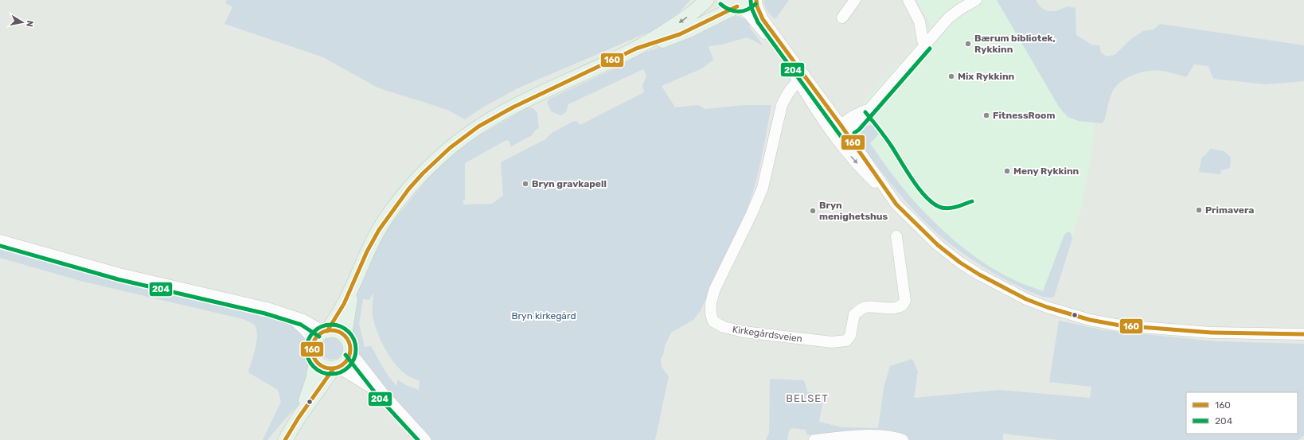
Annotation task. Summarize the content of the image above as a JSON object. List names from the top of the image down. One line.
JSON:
{"streets":{"street":["Kirkegårdsveien"]},"districts":["BELSET"],"parks":["Bryn kirkegård"],"places":["Bærum bibliotek, Rykkinn","Mix Rykkinn","FitnessRoom","Meny Rykkinn","Bryn gravkapell","Primavera","Bryn menighetshus"],"lines":["transit line 160","transit line 204"],"legend":["160","204"],"north":"right"}
